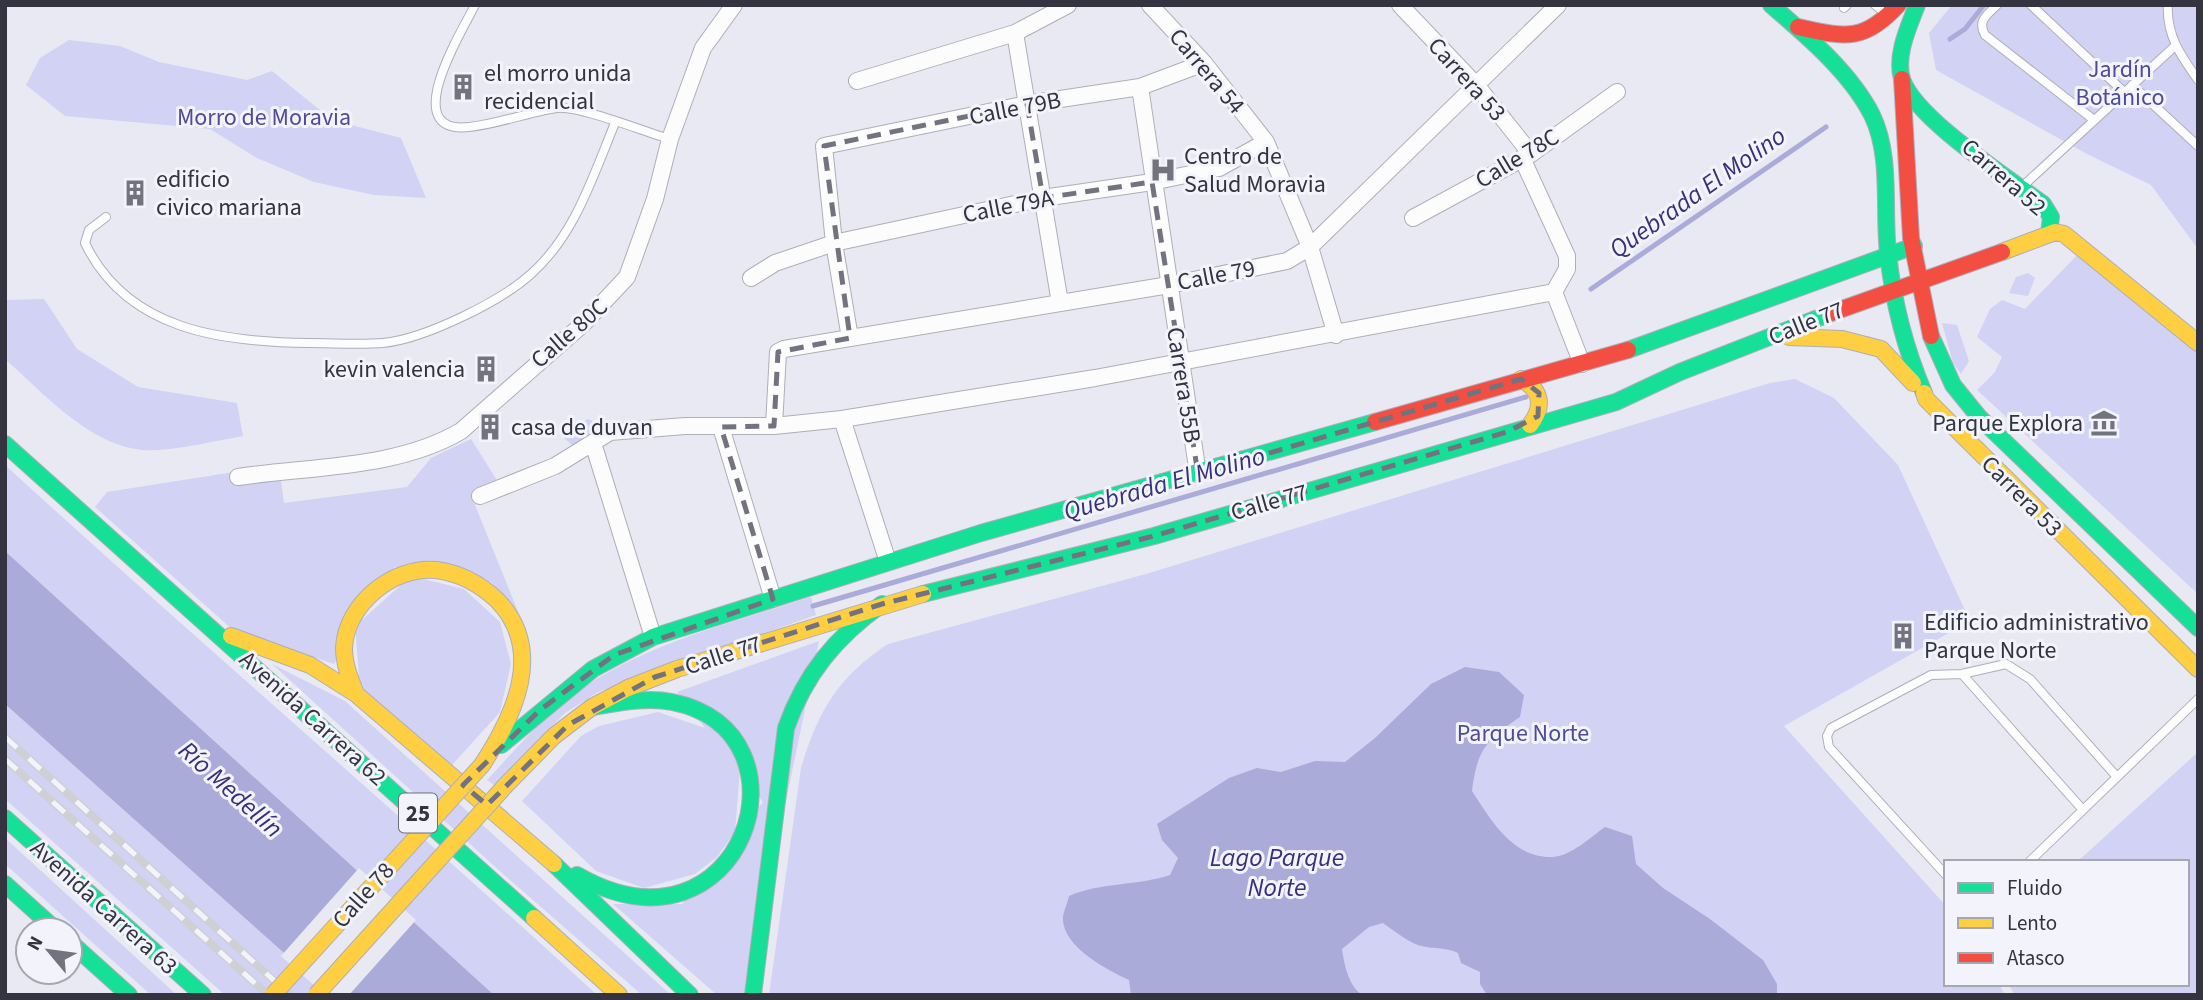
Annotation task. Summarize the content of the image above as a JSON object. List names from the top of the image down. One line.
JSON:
{"streets":{"main road":["Carrera 53","Carrera 52","Calle 77","Avenida Carrera 62","25","Calle 78","Avenida Carrera 63"],"street":["Carrera 54","Calle 79B","Calle 78C","Calle 79A","Calle 79","Calle 80C","Carrera 55B"]},"crossings":[["Carrera 54","Calle 79B"],["Carrera 54","Calle 79A"],["Carrera 54","Calle 79"],["Carrera 53","Calle 78C"],["Carrera 53","Calle 79"],["Carrera 53","Calle 77"],["Calle 79B","Calle 79A"],["Calle 79B","Carrera 55B"],["Carrera 52","Calle 77"],["Calle 79A","Carrera 55B"],["Calle 79","Carrera 55B"],["Calle 77","Carrera 55B"],["Calle 77","Calle 78"]],"water":["Quebrada El Molino","Río Medellín","Lago Parque Norte"],"parks":["Jardín Botánico","Morro de Moravia","Parque Norte"],"places":{"building":["el morro unida recidencial","edificio civico mariana","kevin valencia","casa de duvan","Edificio administrativo Parque Norte"],"hospital":["Centro de Salud Moravia"],"museum":["Parque Explora"]},"legend":["Fluido","Lento","Atasco"],"north":"top left"}
